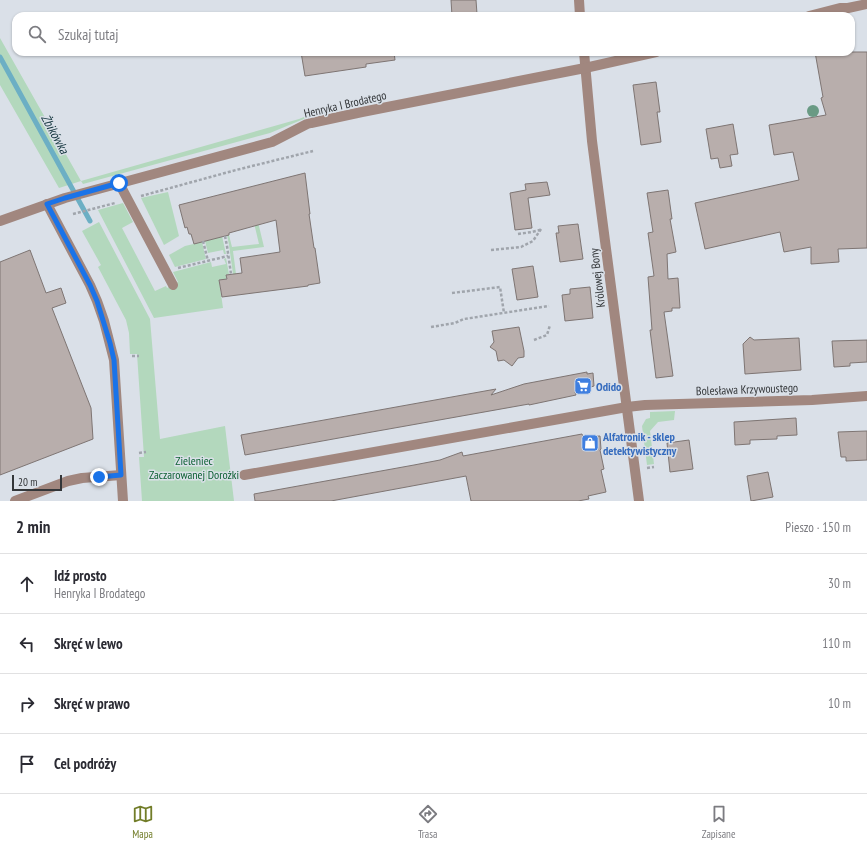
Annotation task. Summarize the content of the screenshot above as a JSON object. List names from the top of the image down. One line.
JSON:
{"streets":{"street":["Henryka I Brodatego","Królowej Bony","Bolesława Krzywoustego"]},"crossings":[["Henryka I Brodatego","Królowej Bony"],["Królowej Bony","Bolesława Krzywoustego"]],"water":["Żbikówka"],"parks":["Zieleniec Zaczarowanej Dorożki"],"places":{"supermarket":["Odido"],"shop":["Alfatronik - sklep detektywistyczny"]},"scale_bar":"20 m","page":{"search":"Szukaj tutaj","scale":"20 m","heading":["2 min","Pieszo · 150 m"],"list":[["Idź prosto","Henryka I Brodatego","30 m"],["Skręć w lewo","110 m"],["Skręć w prawo","10 m"],"Cel podróży"],"nav":["Mapa","Trasa","Zapisane"]}}
